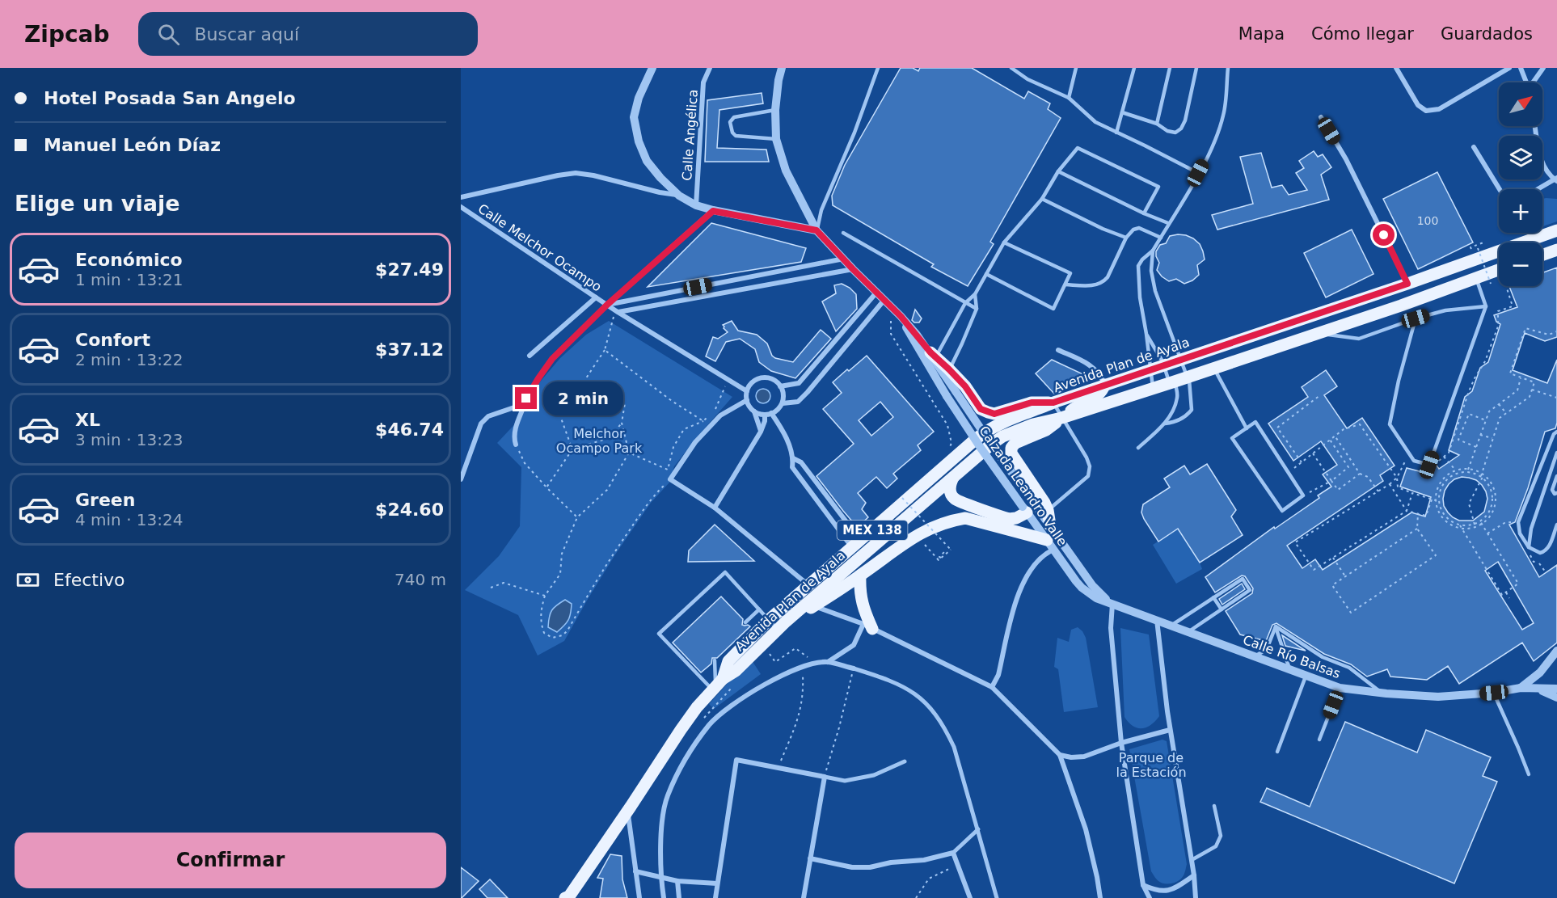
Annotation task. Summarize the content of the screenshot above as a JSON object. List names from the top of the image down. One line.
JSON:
{"streets":{"main road":["Avenida Plan de Ayala","MEX 138"],"street":["Calle Angélica","Calle Melchor Ocampo","Calzada Leandro Valle","Calle Río Balsas"]},"crossings":[["Calle Melchor Ocampo","Calzada Leandro Valle"],["Calzada Leandro Valle","Calle Río Balsas"]],"parks":["Melchor Ocampo Park","Parque de la Estación"],"house_numbers":["100"],"north":"top right","page":{"header":"Zipcab","search":"Buscar aquí","nav":["Mapa","Cómo llegar","Guardados"],"banner":["Hotel Posada San Angelo","Manuel León Díaz"],"map_buttons":["+","−"],"heading":"Elige un viaje","list":[{"name":"Económico","note":"1 min · 13:21","value":"$27.49"},{"name":"Confort","note":"2 min · 13:22","value":"$37.12"},{"name":"XL","note":"3 min · 13:23","value":"$46.74"},{"name":"Green","note":"4 min · 13:24","value":"$24.60"}],"bubble":"2 min","pay":["Efectivo","740 m"],"buttons":"Confirmar"}}
